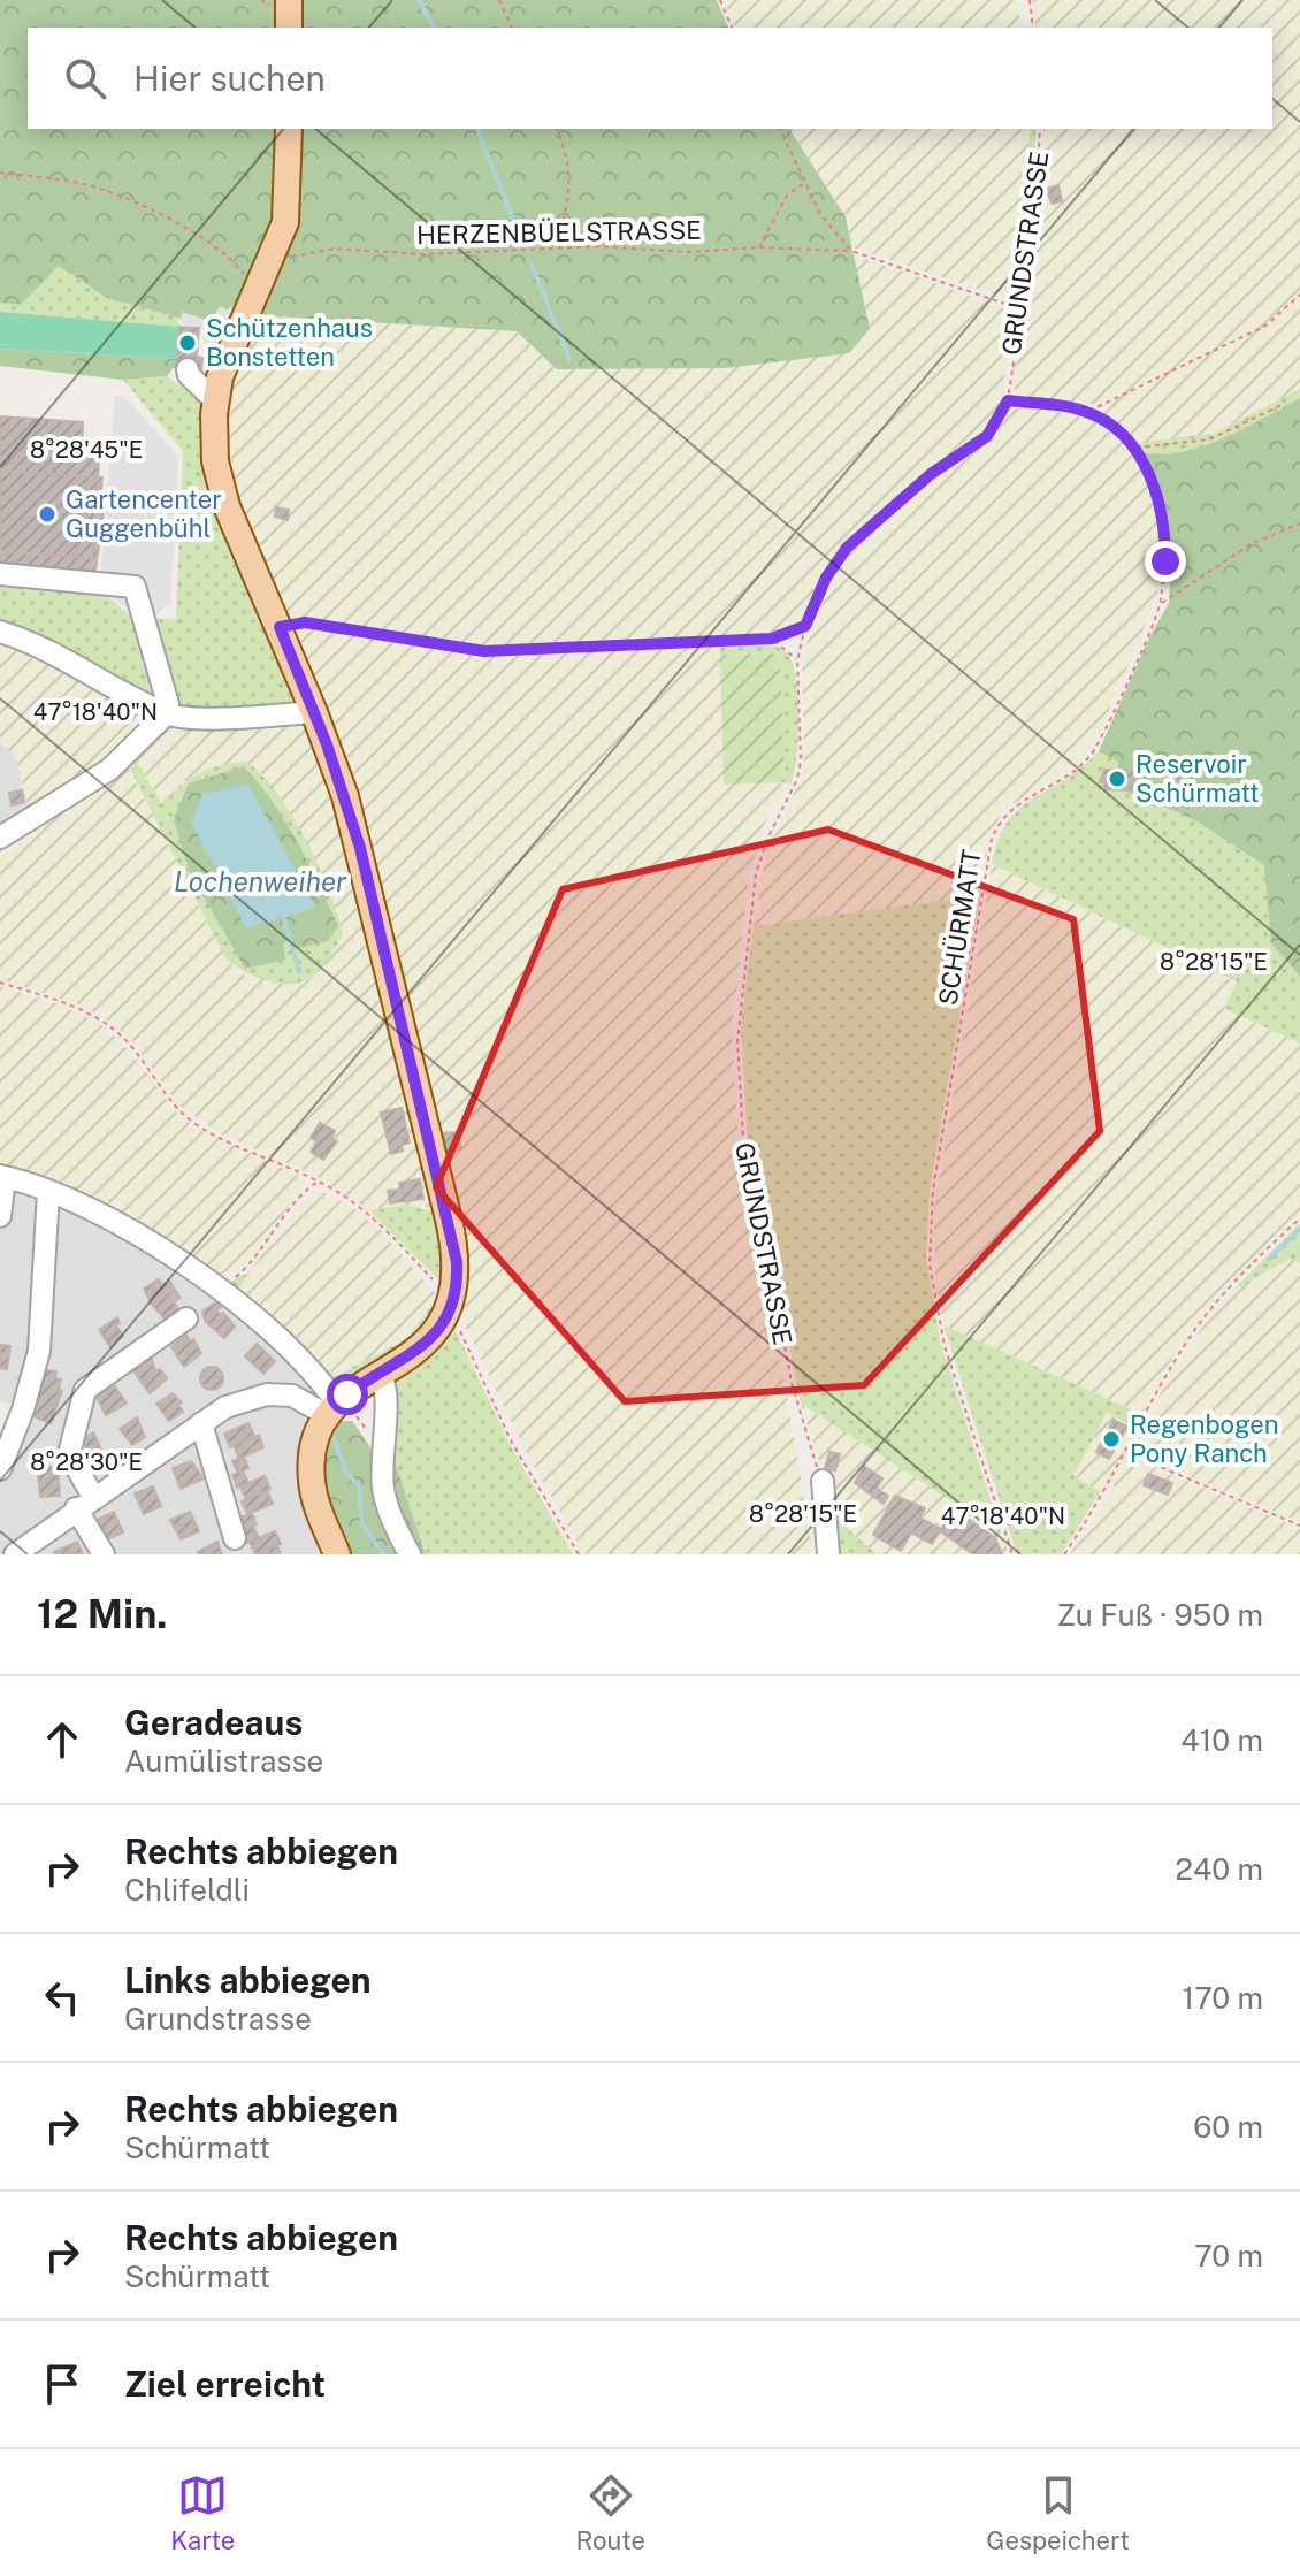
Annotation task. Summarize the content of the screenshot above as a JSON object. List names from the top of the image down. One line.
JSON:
{"streets":{"path":["HERZENBÜELSTRASSE","GRUNDSTRASSE","SCHÜRMATT"]},"crossings":[["GRUNDSTRASSE","SCHÜRMATT"]],"water":["Lochenweiher"],"places":["Schützenhaus Bonstetten","Gartencenter Guggenbühl","Reservoir Schürmatt","Regenbogen Pony Ranch"],"page":{"search":"Hier suchen","heading":["12 Min.","Zu Fuß · 950 m"],"list":[["Geradeaus","Aumülistrasse","410 m"],["Rechts abbiegen","Chlifeldli","240 m"],["Links abbiegen","Grundstrasse","170 m"],["Rechts abbiegen","Schürmatt","60 m"],["Rechts abbiegen","Schürmatt","70 m"],"Ziel erreicht"],"nav":["Karte","Route","Gespeichert"]},"coordinates":["8°28'45\"E","47°18'40\"N","8°28'15\"E","8°28'30\"E"]}
